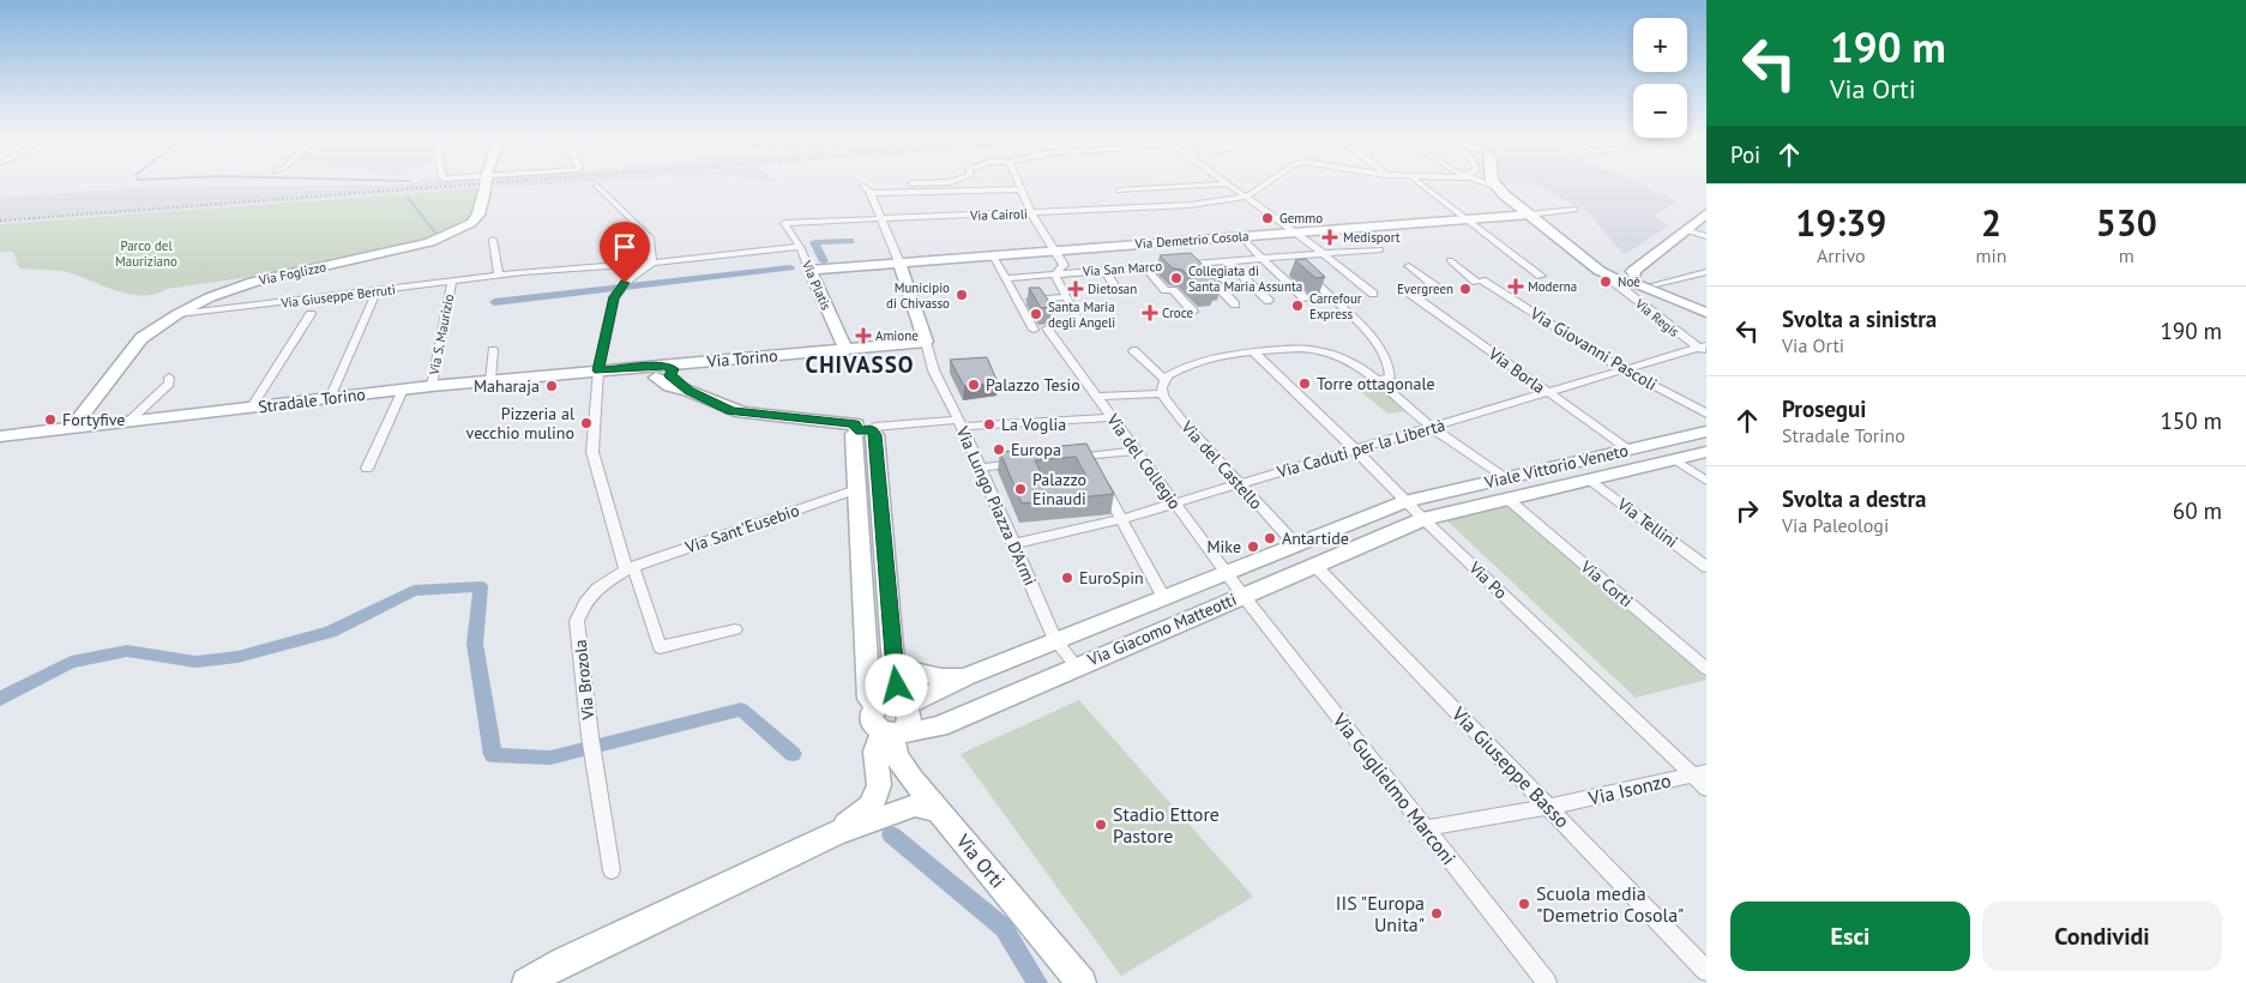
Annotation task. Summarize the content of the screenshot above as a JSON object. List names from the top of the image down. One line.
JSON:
{"streets":{"main road":["Via Demetrio Cosola","Via Foglizzo","Via Platis","Via Torino","Stradale Torino","Viale Vittorio Veneto","Via Giacomo Matteotti","Via Orti"],"street":["Via Cairoli","Via San Marco","Via Giuseppe Berruti","Via Regis","Via S. Maurizio","Via Giovanni Pascoli","Via Borla","Via Caduti per la Libertà","Via del Collegio","Via del Castello","Via Lungo Piazza D'Armi","Via Tellini","Via Sant'Eusebio","Via Po","Via Corti","Via Brozola","Via Giuseppe Basso","Via Guglielmo Marconi","Via Isonzo"]},"crossings":[["Via Cairoli","Via Platis"],["Via Demetrio Cosola","Via Platis"],["Via Foglizzo","Via Giuseppe Berruti"],["Via Foglizzo","Stradale Torino"],["Via Platis","Via Giuseppe Berruti"],["Via Platis","Via Torino"],["Via Giuseppe Berruti","Via S. Maurizio"],["Via Regis","Via Caduti per la Libertà"],["Via S. Maurizio","Stradale Torino"],["Via Giovanni Pascoli","Via Caduti per la Libertà"],["Via Torino","Stradale Torino"],["Via Torino","Via Lungo Piazza D'Armi"],["Via Borla","Via Caduti per la Libertà"],["Via Borla","Viale Vittorio Veneto"],["Via Caduti per la Libertà","Via del Collegio"],["Via Caduti per la Libertà","Via del Castello"],["Via Caduti per la Libertà","Via Lungo Piazza D'Armi"],["Via Caduti per la Libertà","Via Po"],["Via del Collegio","Via Giacomo Matteotti"],["Via del Collegio","Via Guglielmo Marconi"],["Via del Castello","Via Giacomo Matteotti"],["Viale Vittorio Veneto","Via Tellini"],["Viale Vittorio Veneto","Via Po"],["Viale Vittorio Veneto","Via Corti"],["Viale Vittorio Veneto","Via Giacomo Matteotti"],["Via Lungo Piazza D'Armi","Via Giacomo Matteotti"],["Via Sant'Eusebio","Via Brozola"],["Via Sant'Eusebio","Via Orti"],["Via Po","Via Giacomo Matteotti"],["Via Po","Via Isonzo"],["Via Giacomo Matteotti","Via Giuseppe Basso"],["Via Giacomo Matteotti","Via Guglielmo Marconi"],["Via Giacomo Matteotti","Via Orti"],["Via Giuseppe Basso","Via Isonzo"],["Via Guglielmo Marconi","Via Isonzo"]],"districts":["CHIVASSO"],"parks":["Parco del Mauriziano"],"places":{"other":["Gemmo","Collegiata di Santa Maria Assunta","Noè","Evergreen","Municipio di Chivasso","Carrefour Express","Santa Maria degli Angeli","Torre ottagonale","Palazzo Tesio","Maharaja","Fortyfive","Pizzeria al vecchio mulino","La Voglia","Europa","Palazzo Einaudi","Antartide","Mike","EuroSpin","Stadio Ettore Pastore","Scuola media \"Demetrio Cosola\"","IIS \"Europa Unita\""],"health":["Medisport","Moderna","Dietosan","Croce","Amione"]},"page":{"turn":["190 m","Via Orti"],"map_buttons":["+","−"],"then":"Poi","eta":["19:39","Arrivo","2","min","530","m"],"list":[{"name":"Svolta a sinistra","note":"Via Orti","value":"190 m"},{"name":"Prosegui","note":"Stradale Torino","value":"150 m"},{"name":"Svolta a destra","note":"Via Paleologi","value":"60 m"}],"buttons":["Esci","Condividi"]}}
